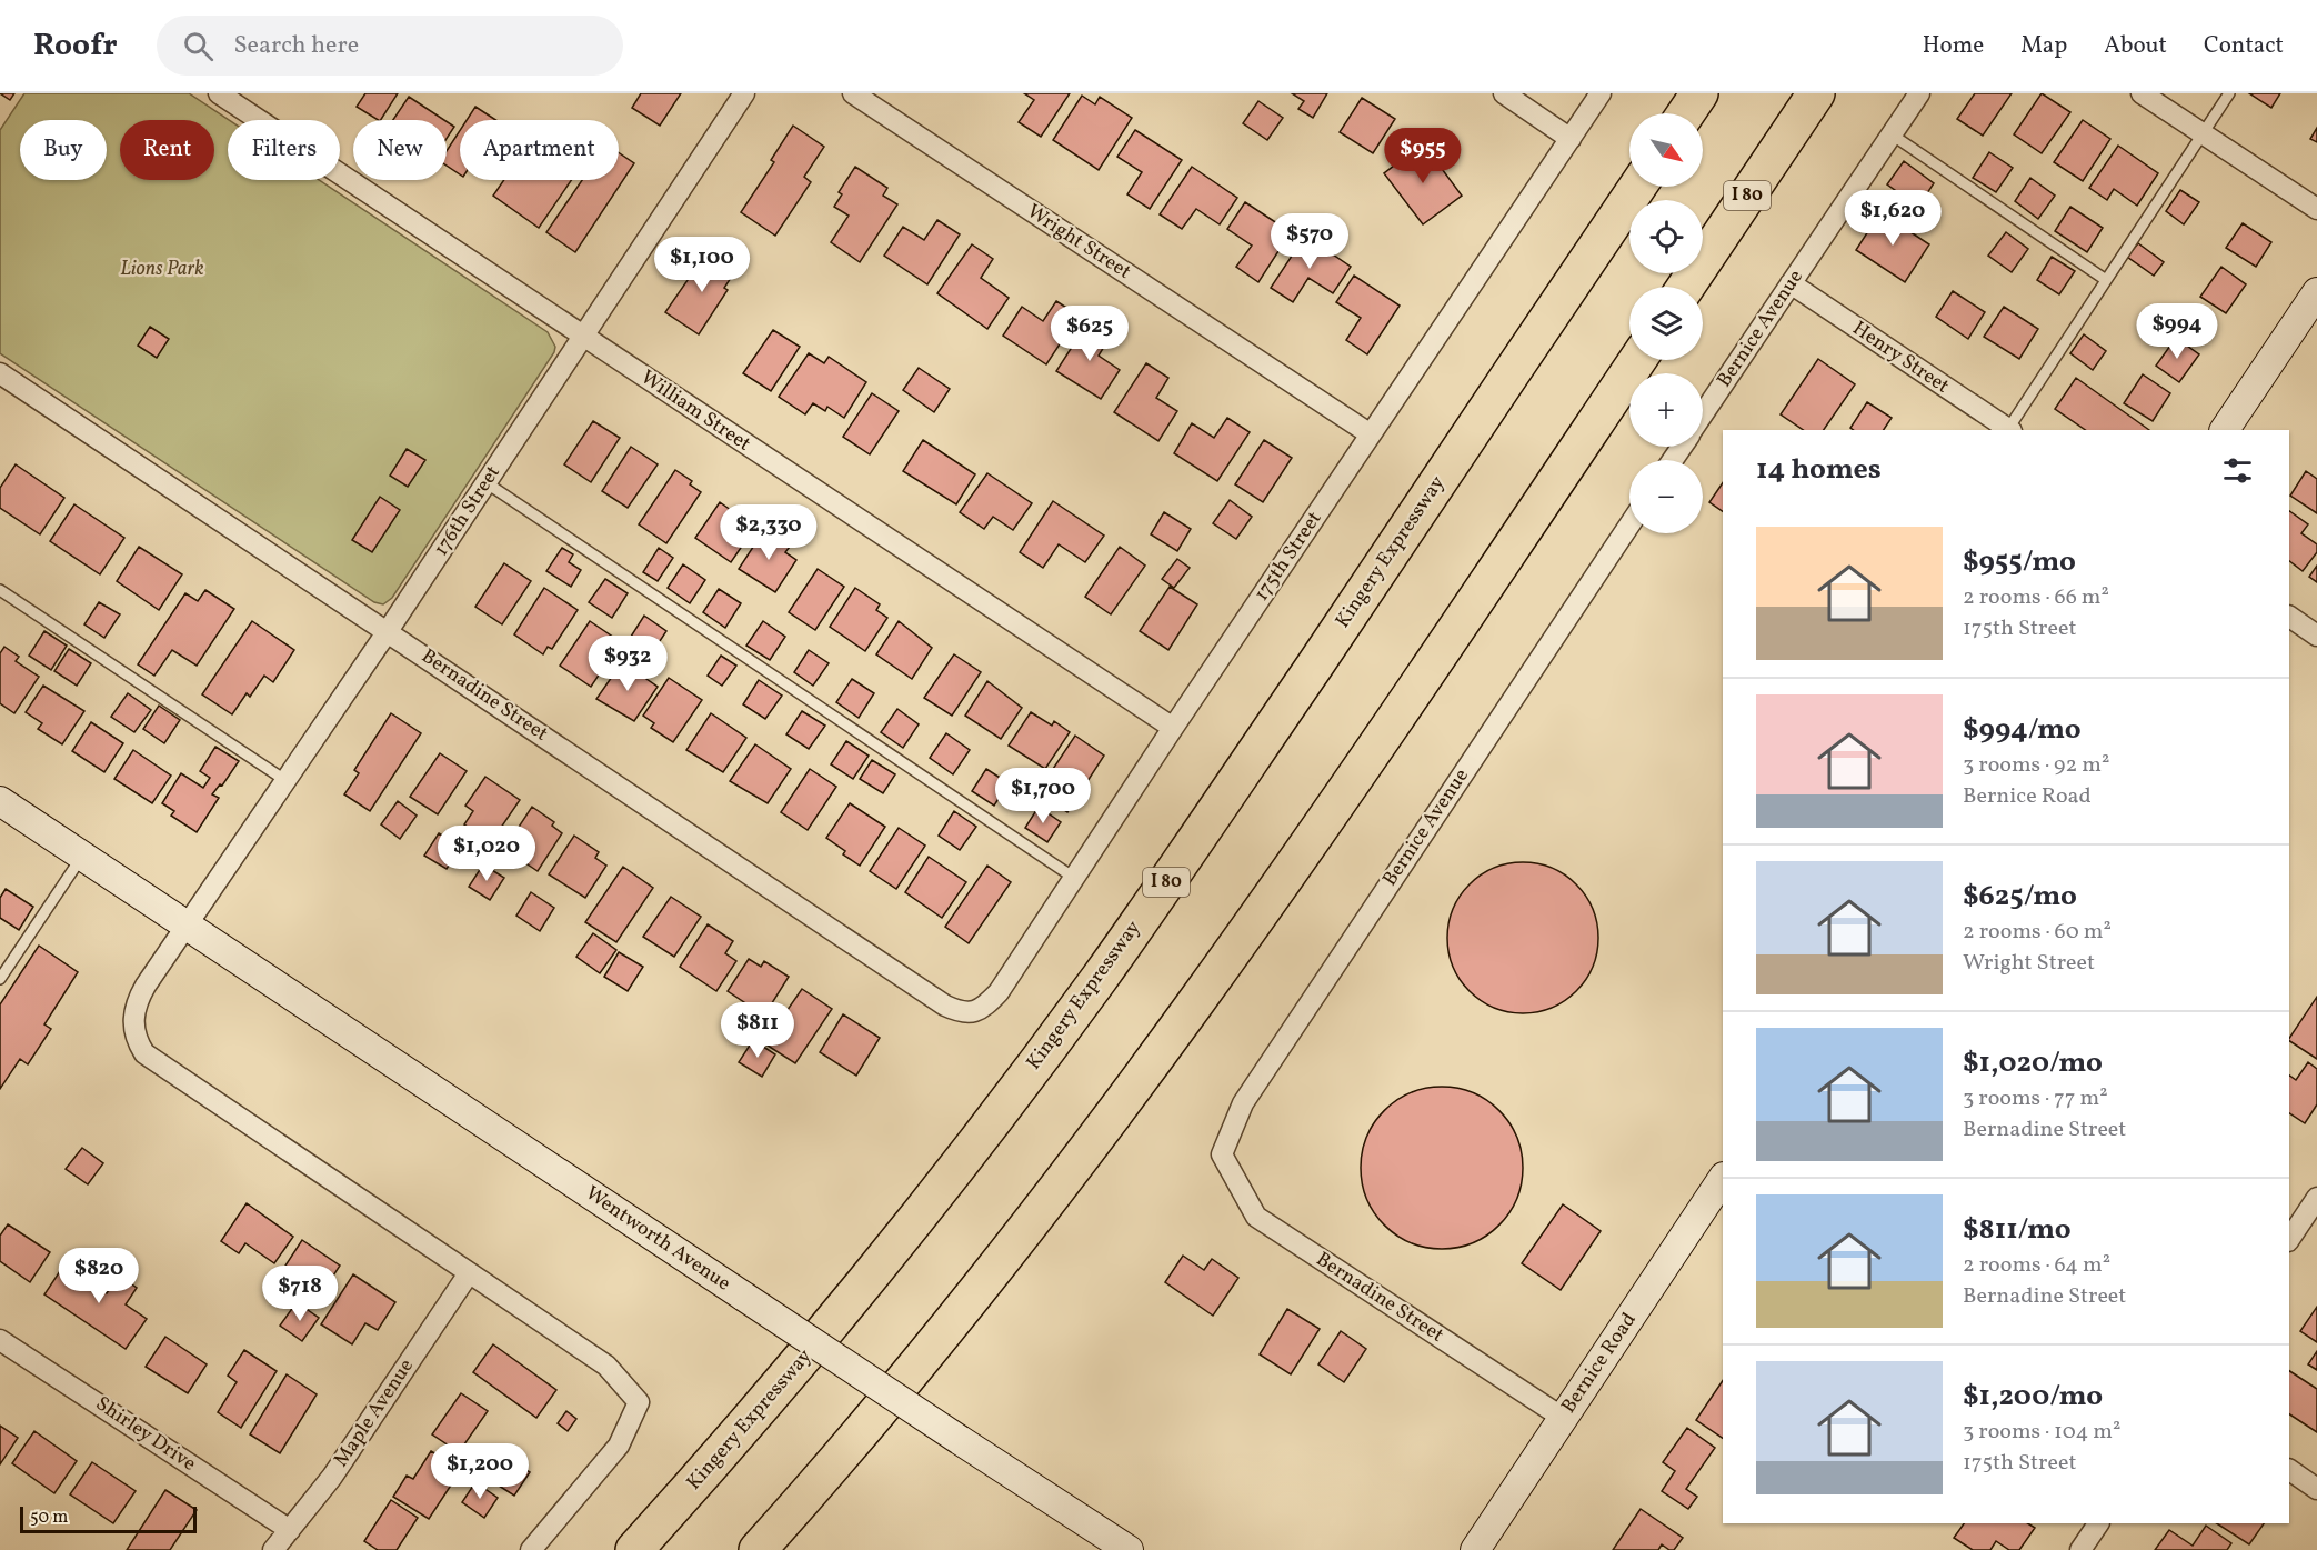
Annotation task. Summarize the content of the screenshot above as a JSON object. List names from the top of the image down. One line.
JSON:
{"streets":{"highway":["I 80","Kingery Expressway"],"street":["Wright Street","Bernice Avenue","Henry Street","William Street","176th Street","175th Street","Bernadine Street","Wentworth Avenue","Bernice Road","Maple Avenue","Shirley Drive"]},"crossings":[["Wright Street","175th Street"],["Bernice Avenue","Henry Street"],["Bernice Avenue","Bernadine Street"],["William Street","176th Street"],["William Street","175th Street"],["176th Street","Bernadine Street"],["176th Street","Wentworth Avenue"],["175th Street","Bernadine Street"],["Bernadine Street","Bernice Road"],["Maple Avenue","Shirley Drive"]],"parks":["Lions Park"],"scale_bar":"50 m","north":"bottom right","page":{"header":"Roofr","search":"Search here","nav":["Home","Map","About","Contact"],"map_buttons":["+","−"],"chip":["Buy","Rent","Filters","New","Apartment"],"price":["$955","$1,620","$570","$1,100","$994","$625","$2,330","$932","$1,700","$1,020","$811","$820","$718","$1,200"],"heading":"14 homes","list":[{"name":"$955/mo","note":"2 rooms · 66 m² · 175th Street"},{"name":"$994/mo","note":"3 rooms · 92 m² · Bernice Road"},{"name":"$625/mo","note":"2 rooms · 60 m² · Wright Street"},{"name":"$1,020/mo","note":"3 rooms · 77 m² · Bernadine Street"},{"name":"$811/mo","note":"2 rooms · 64 m² · Bernadine Street"},{"name":"$1,200/mo","note":"3 rooms · 104 m² · 175th Street"}],"scale":"50 m"}}
